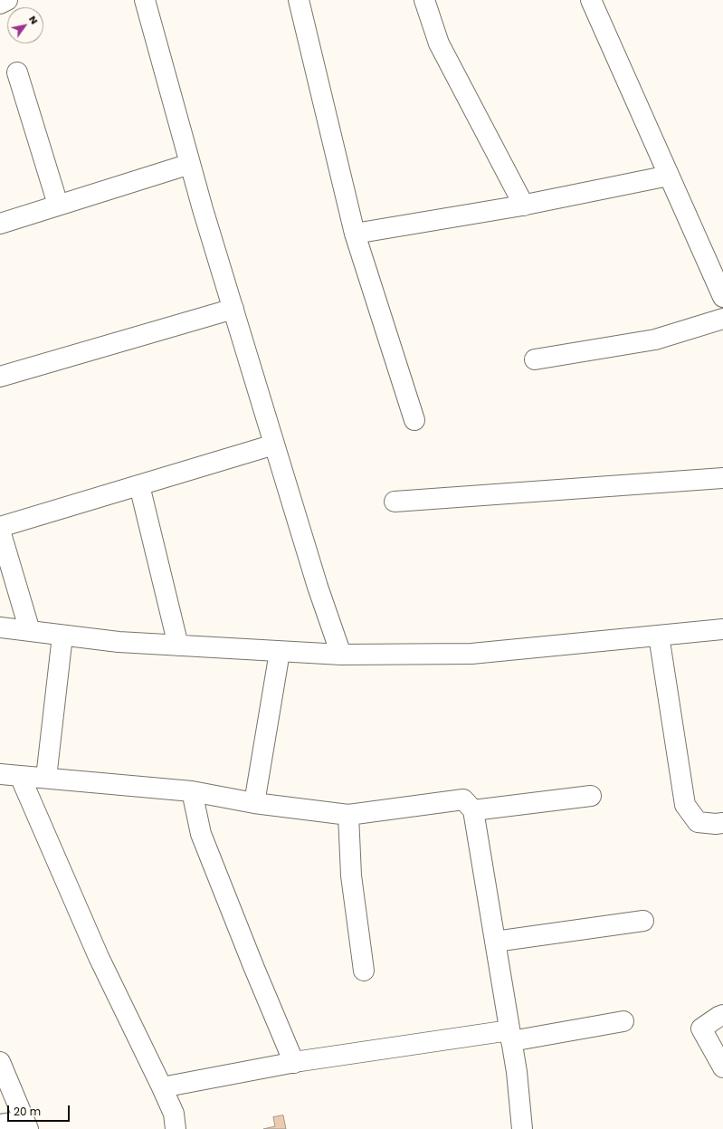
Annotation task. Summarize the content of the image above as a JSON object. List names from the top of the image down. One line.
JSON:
{"scale_bar":"20 m","north":"top right"}
